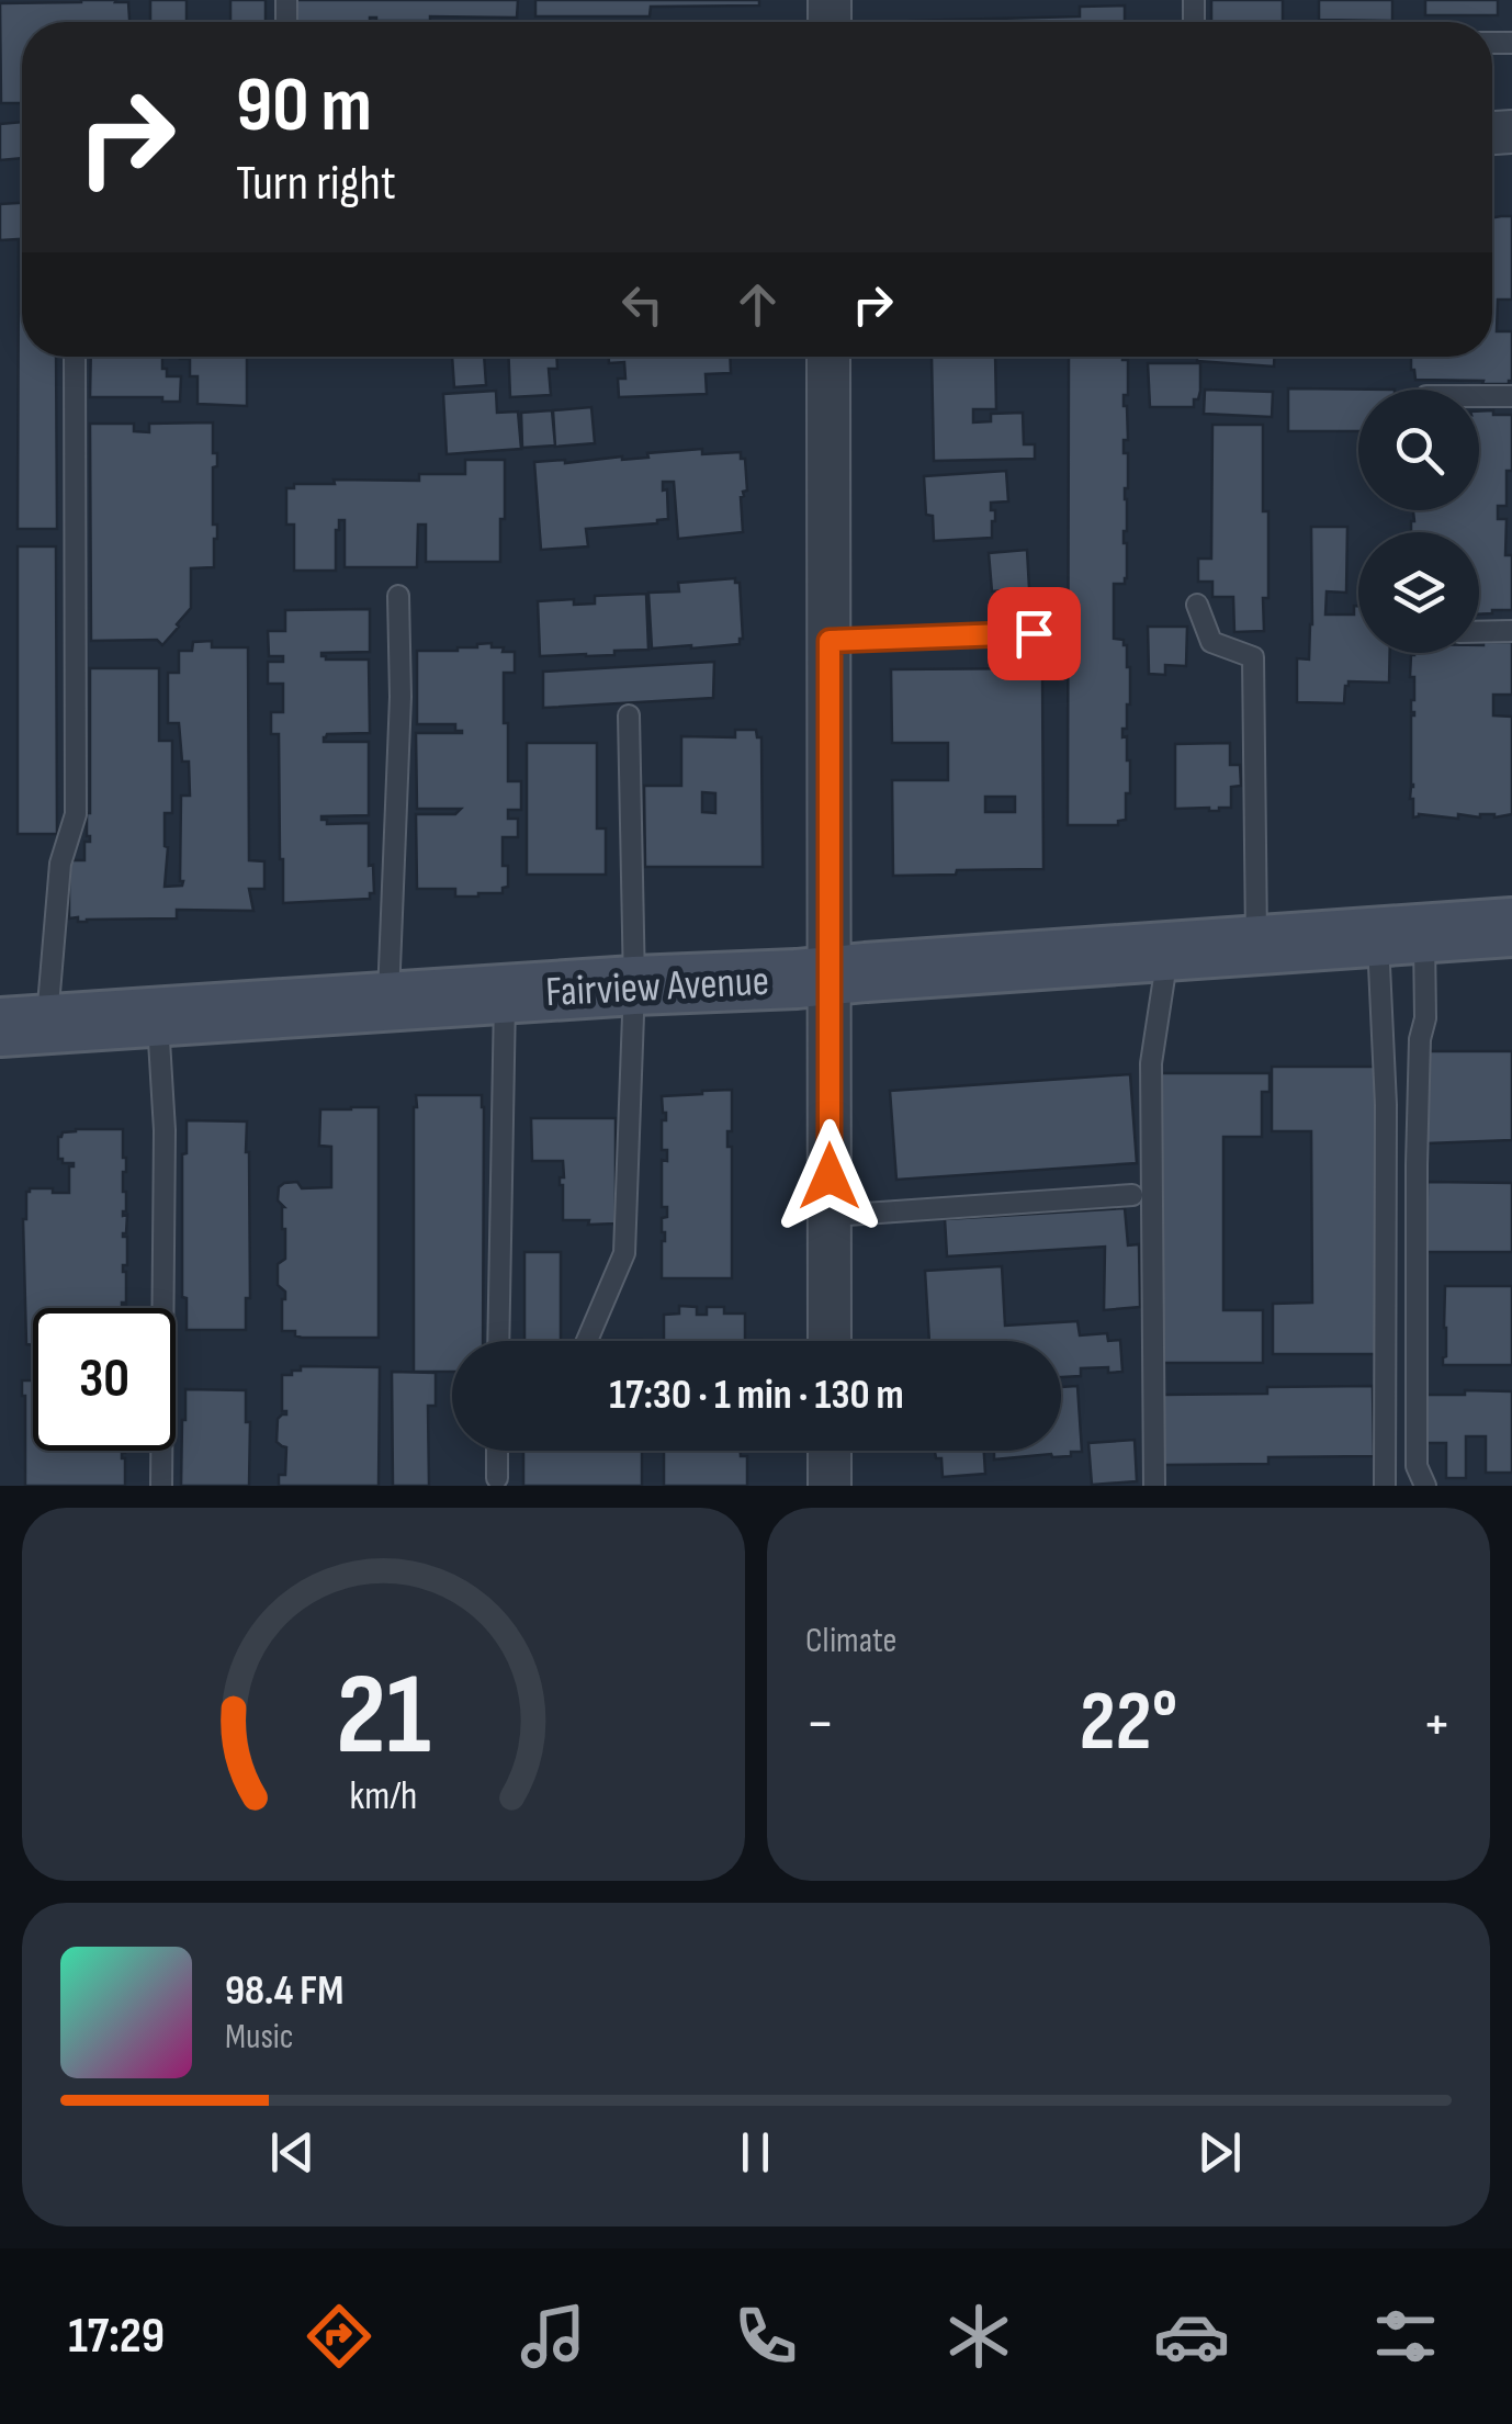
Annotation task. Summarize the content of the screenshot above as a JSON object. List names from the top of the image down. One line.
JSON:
{"streets":{"street":["Fairview Avenue"]},"page":{"turn":["90 m","Turn right"],"limit":"30","trip":"17:30 · 1 min · 130 m","tile":"Climate","heat":["−","22°","+"],"song":["98.4 FM","Music"],"tabs":"17:29","gauge":["21","km/h"]}}
